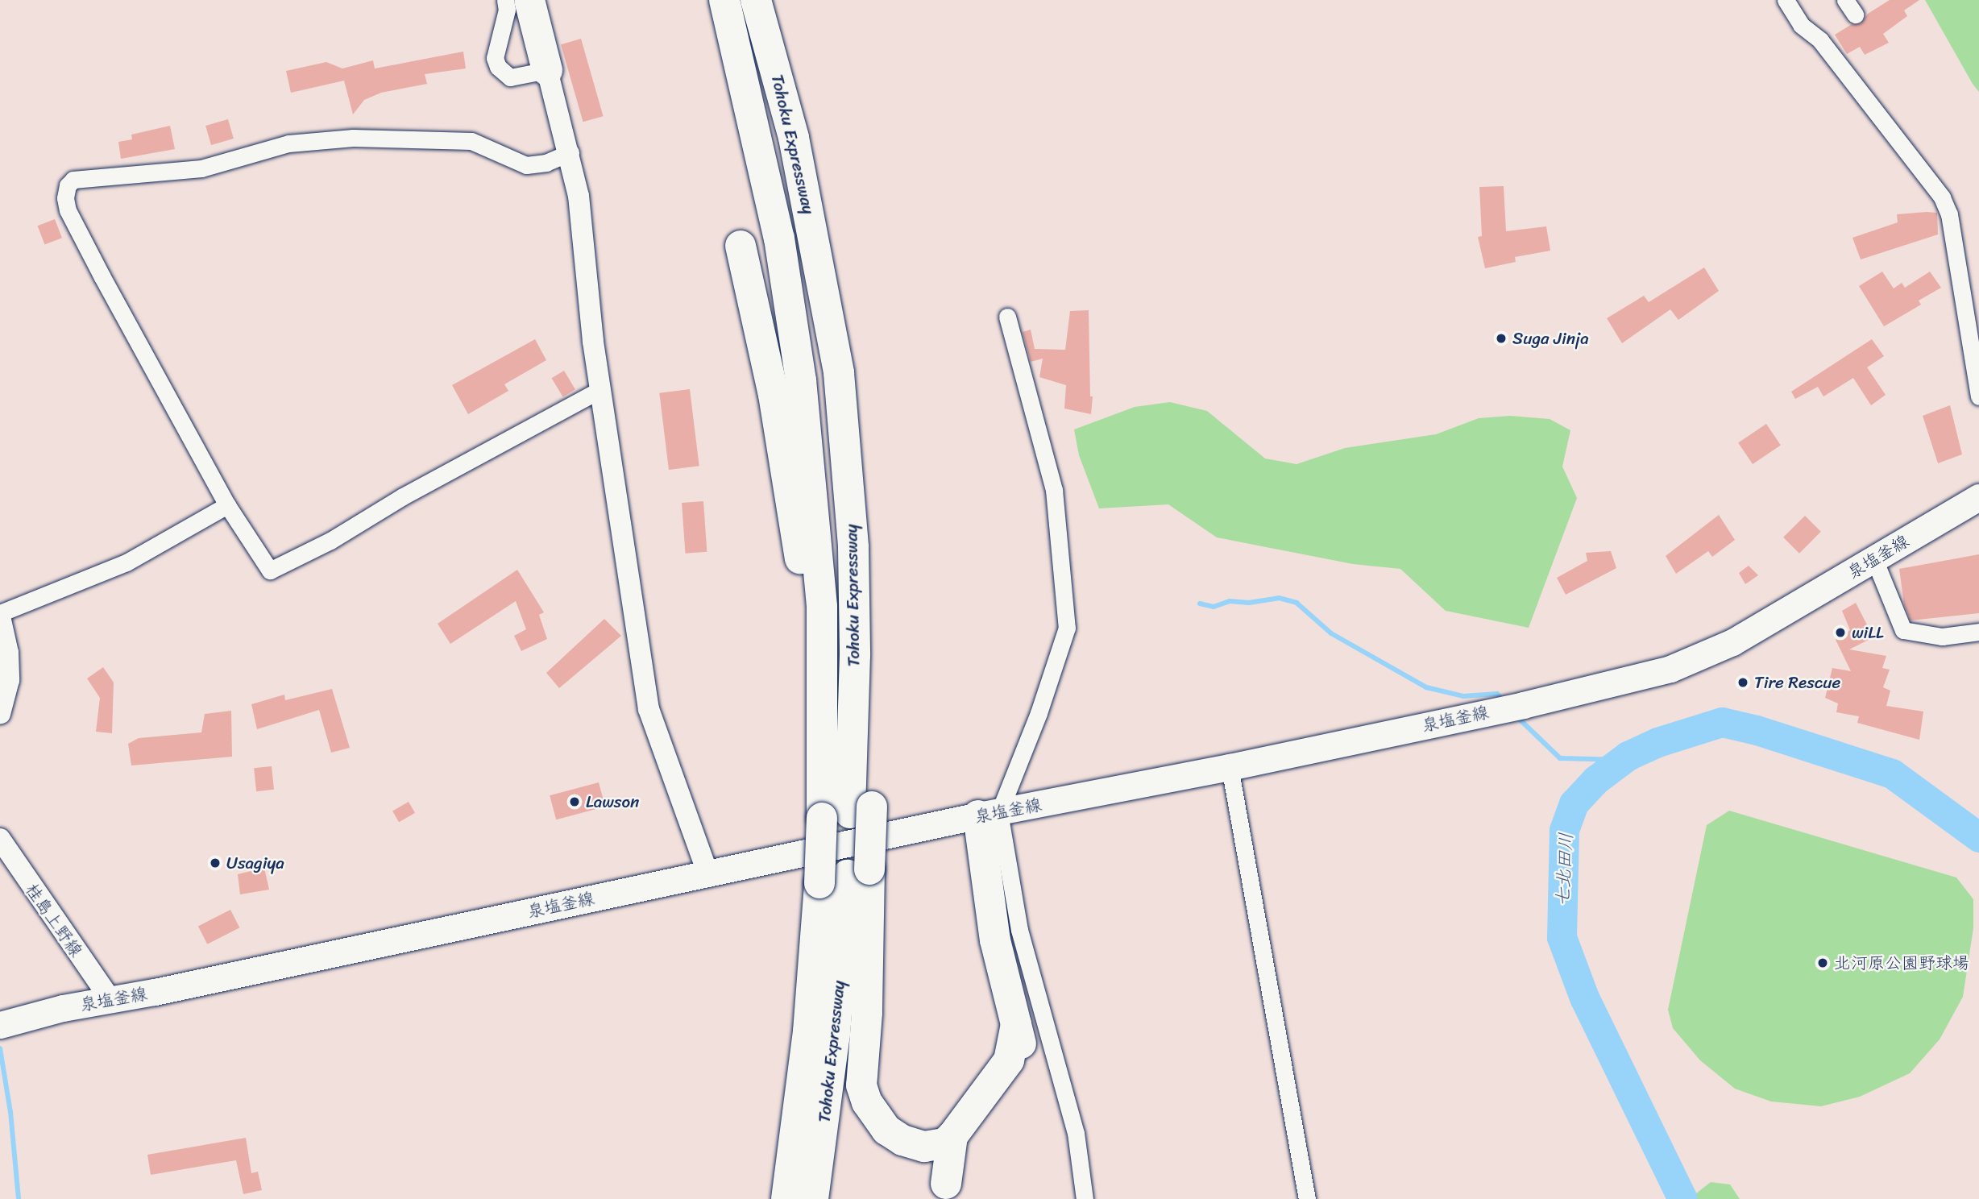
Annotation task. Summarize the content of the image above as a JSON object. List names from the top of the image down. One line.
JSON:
{"streets":{"highway":["Tohoku Expressway"],"main road":["泉塩釜線"],"street":["桂島上野線"]},"crossings":[["泉塩釜線","桂島上野線"]],"water":["七北田川"],"places":["Suga Jinja","wiLL","Tire Rescue","Lawson","Usagiya","北河原公園野球場"]}
